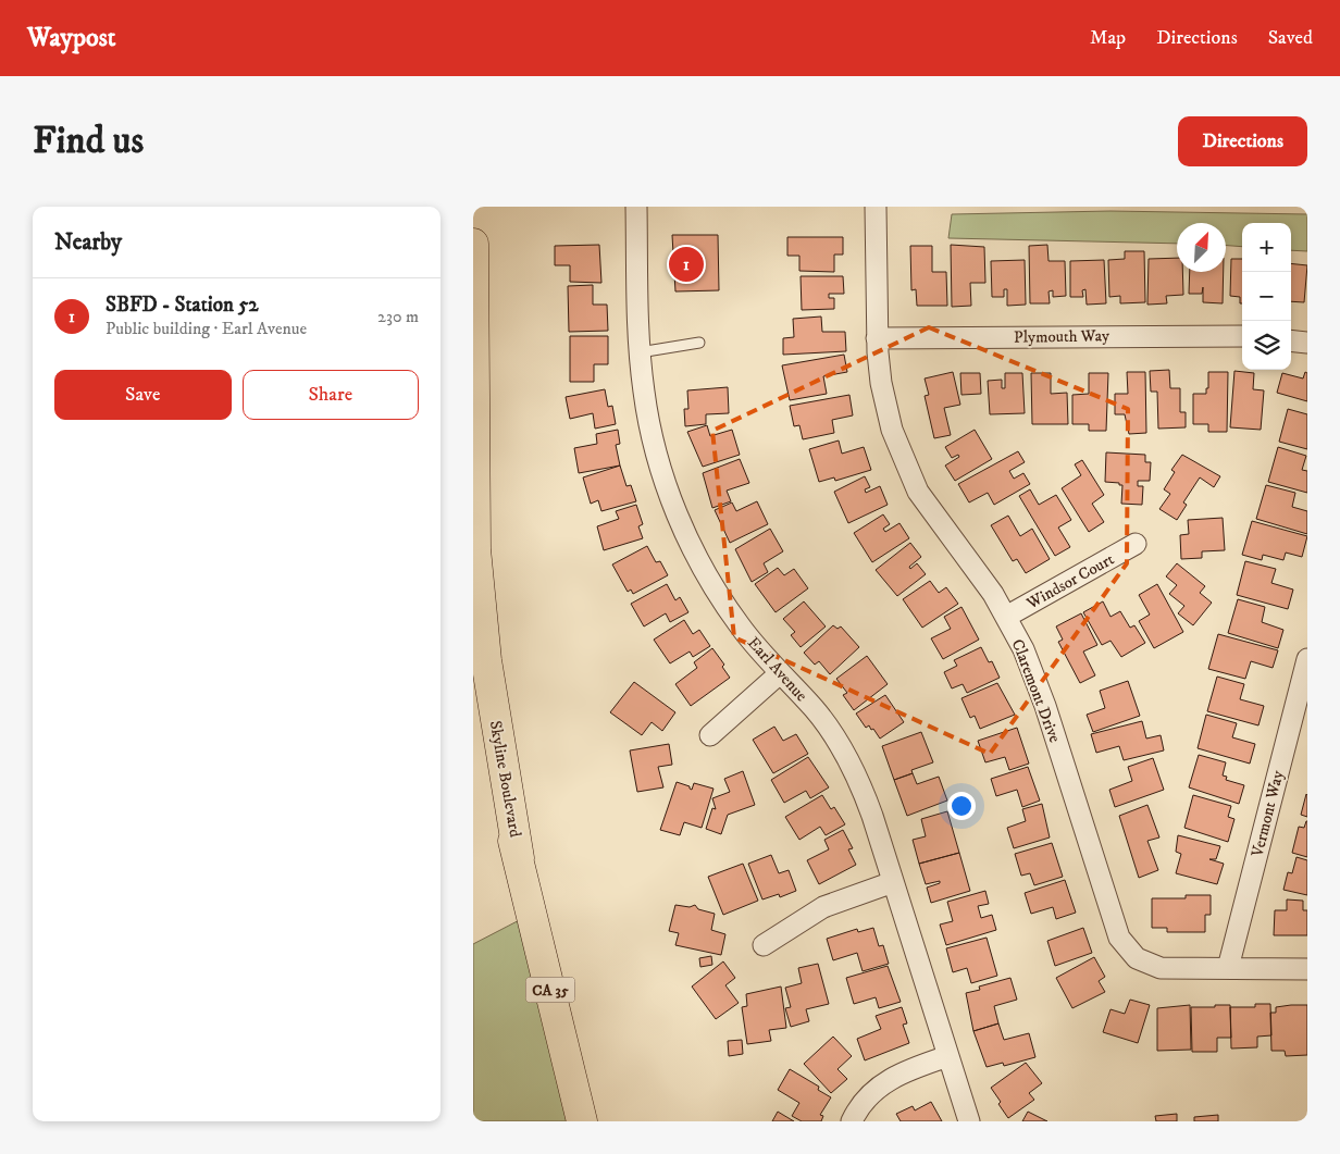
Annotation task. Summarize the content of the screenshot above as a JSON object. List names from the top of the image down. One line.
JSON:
{"streets":{"main road":["Skyline Boulevard","CA 35"],"street":["Plymouth Way","Windsor Court","Earl Avenue","Claremont Drive","Vermont Way"]},"crossings":[["Plymouth Way","Claremont Drive"],["Windsor Court","Claremont Drive"],["Claremont Drive","Vermont Way"]],"north":"top right","page":{"header":"Waypost","nav":["Map","Directions","Saved"],"buttons":["Directions",["Save","Share"]],"title":"Find us","heading":"Nearby","map_buttons":["+","−"],"pins":"1","list":[{"mark":"1","name":"SBFD - Station 52","note":"Public building · Earl Avenue","value":"230 m"}]}}
